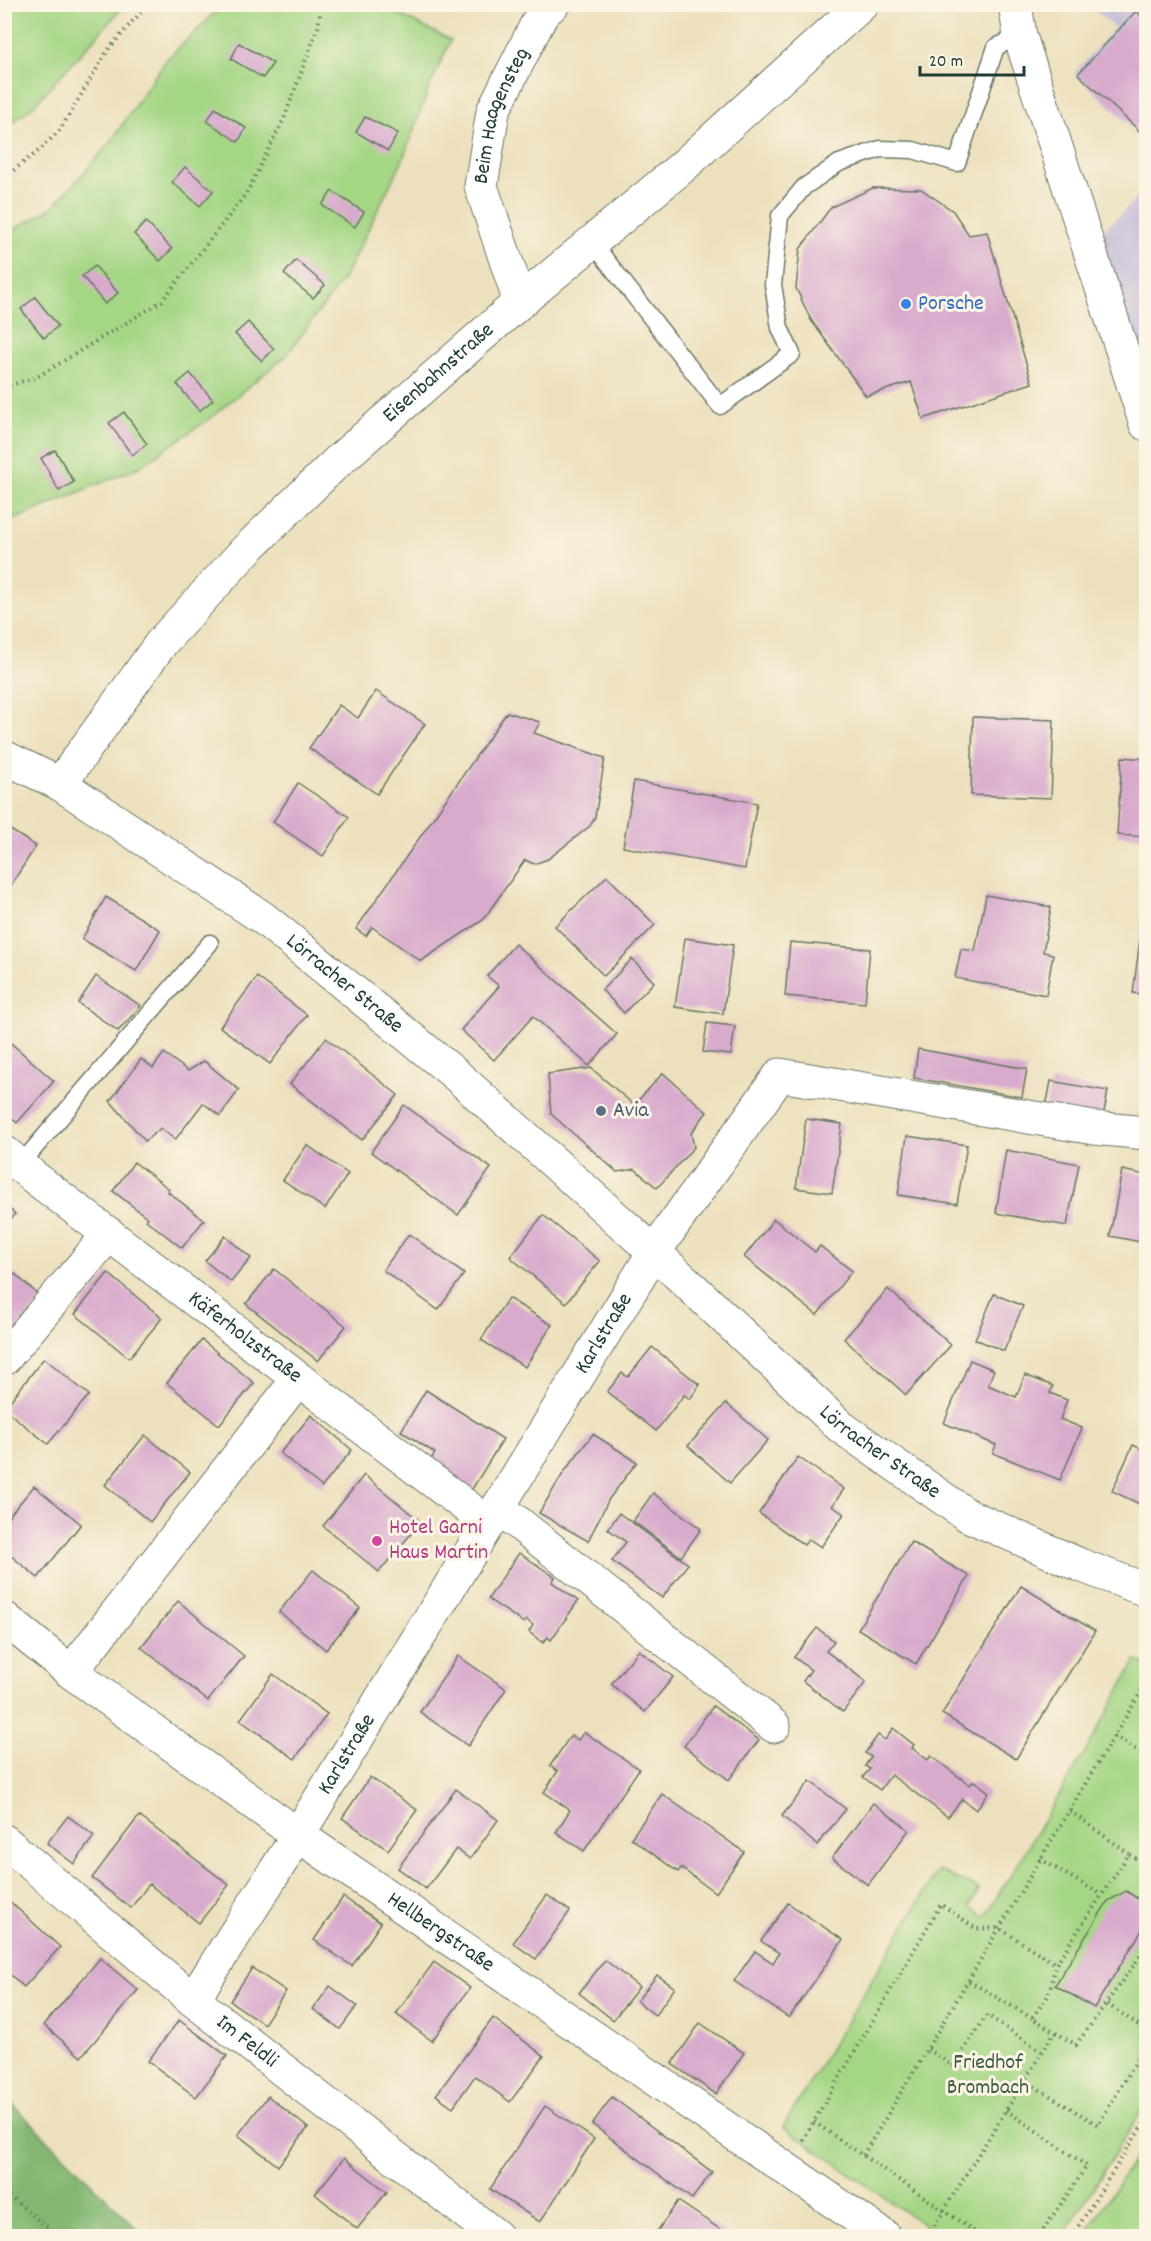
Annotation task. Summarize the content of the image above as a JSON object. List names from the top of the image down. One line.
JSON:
{"streets":{"street":["Beim Haagensteg","Eisenbahnstraße","Lörracher Straße","Karlstraße","Käferholzstraße","Hellbergstraße","Im Feldli"]},"crossings":[["Beim Haagensteg","Eisenbahnstraße"],["Eisenbahnstraße","Lörracher Straße"],["Lörracher Straße","Karlstraße"],["Karlstraße","Käferholzstraße"],["Karlstraße","Hellbergstraße"],["Karlstraße","Im Feldli"]],"parks":["Friedhof Brombach"],"places":["Porsche","Avia","Hotel Garni Haus Martin"],"scale_bar":"20 m"}
